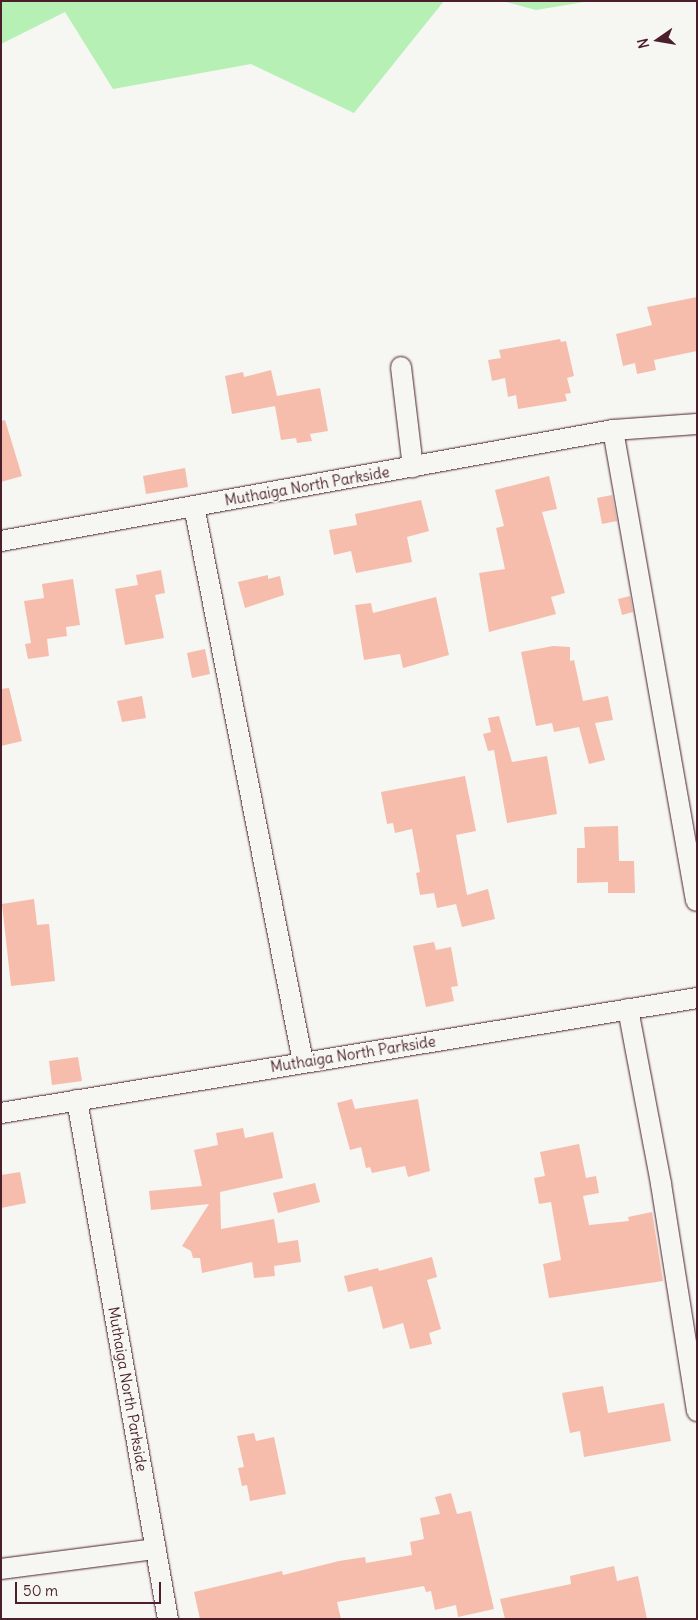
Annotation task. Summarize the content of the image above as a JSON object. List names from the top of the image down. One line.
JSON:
{"streets":{"street":["Muthaiga North Parkside"]},"scale_bar":"50 m","north":"left"}
